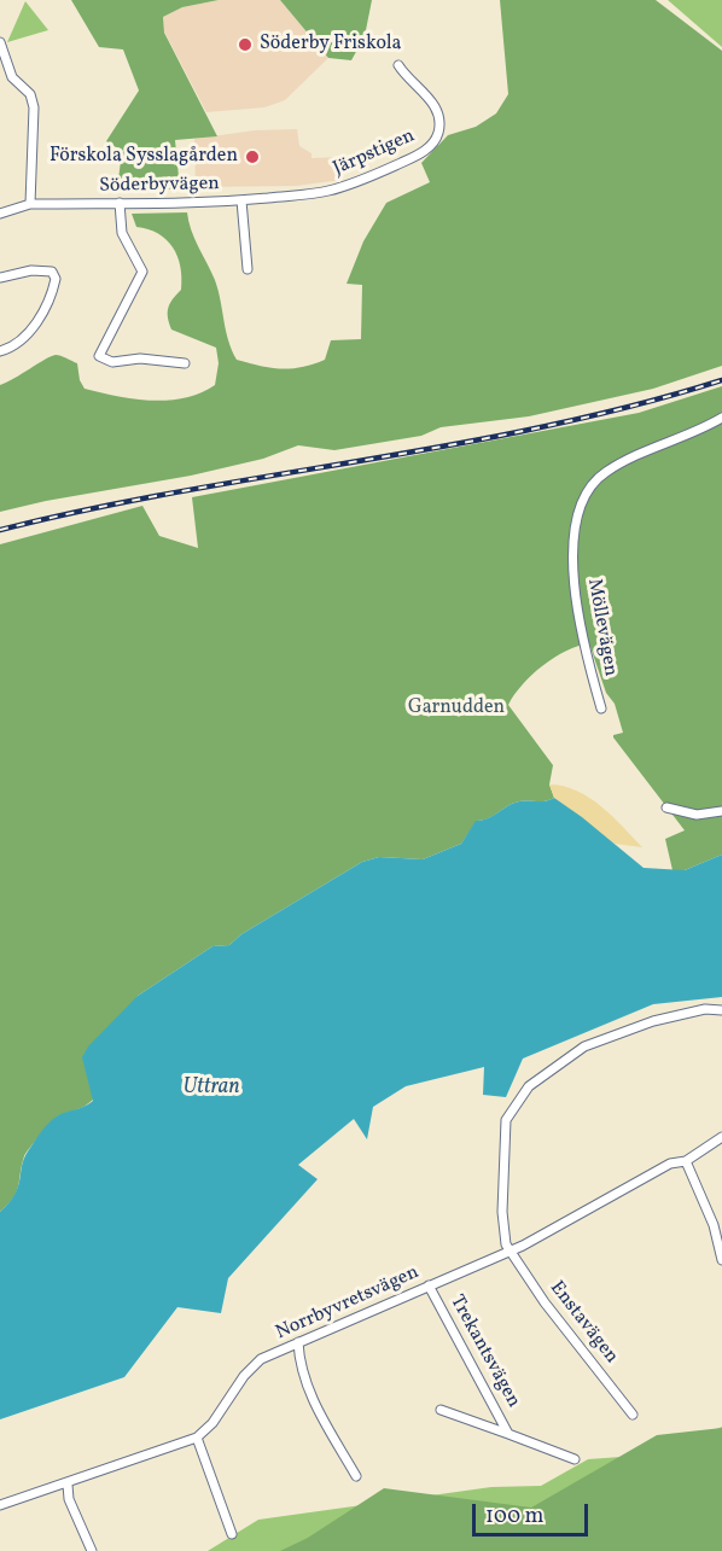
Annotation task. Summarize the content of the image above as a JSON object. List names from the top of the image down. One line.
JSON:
{"streets":{"street":["Järpstigen","Söderbyvägen","Möllevägen","Norrbyvretsvägen","Enstavägen","Trekantsvägen"]},"crossings":[["Järpstigen","Söderbyvägen"],["Norrbyvretsvägen","Enstavägen"],["Norrbyvretsvägen","Trekantsvägen"]],"water":["Uttran"],"parks":["Garnudden"],"places":["Söderby Friskola","Förskola Sysslagården"],"scale_bar":"100 m"}
